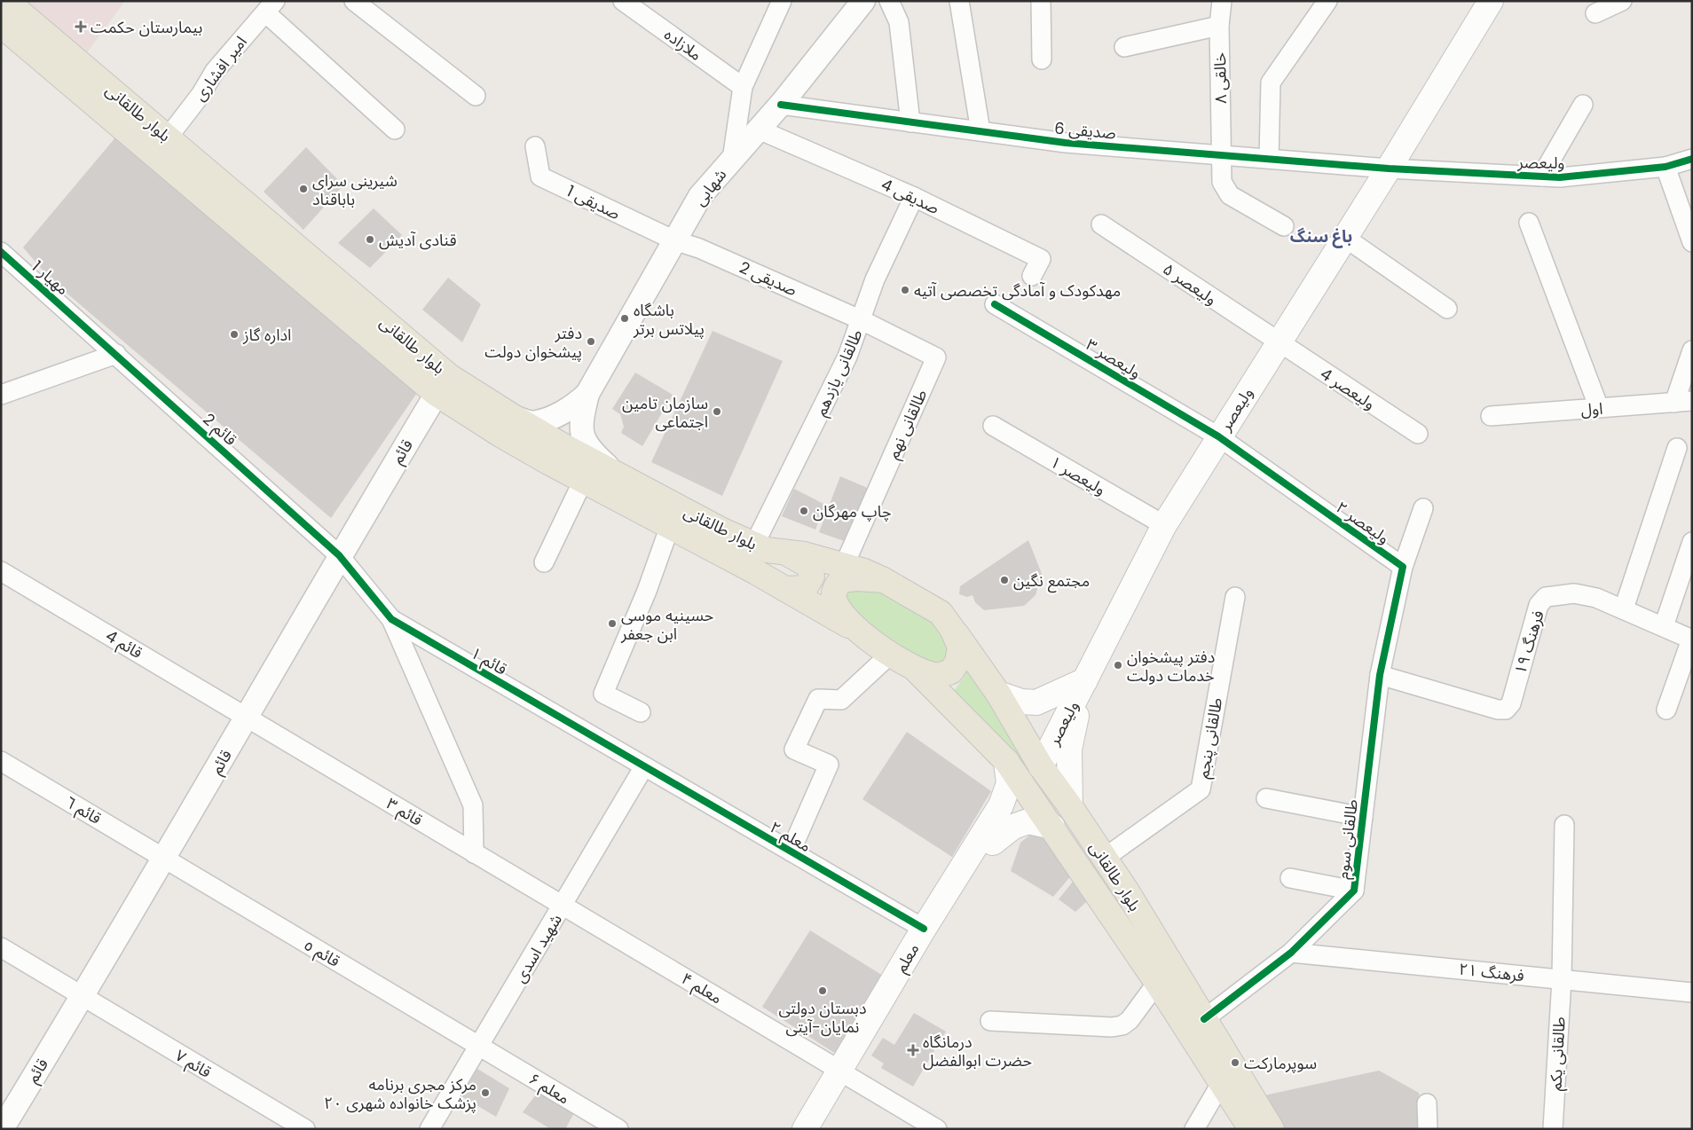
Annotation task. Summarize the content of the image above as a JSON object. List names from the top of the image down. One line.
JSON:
{"streets":{"main road":["بلوار طالقانی","ولیعصر","معلم"],"street":["ملازاده","امیر افشاری","خالقی ۸","صدیقی 6","شهابی","صدیقی 4","صدیقی 1","مهیار 1","صدیقی 2","ولیعصر ۵","ولیعصر ٣","طالقانی یازدهم","ولیعصر 4","اول","طالقانی نهم","قائم 2","قائم","ولیعصر ١","ولیعصر ٢","فرهنگ ۱۹","قائم 4","قائم ١","طالقانی پنجم","قائم ٦","قائم ٣","معلم ٢","طالقانی سوم","شهید اسدی","قائم ٥","فرهنگ ۲۱","معلم ۴","طالقانی یکم","قائم ٧","معلم ۶"]},"crossings":[["امیر افشاری","بلوار طالقانی"],["خالقی ۸","صدیقی 6"],["بلوار طالقانی","ولیعصر"],["بلوار طالقانی","طالقانی یازدهم"],["بلوار طالقانی","طالقانی نهم"],["بلوار طالقانی","قائم"],["بلوار طالقانی","طالقانی پنجم"],["بلوار طالقانی","طالقانی سوم"],["بلوار طالقانی","معلم"],["صدیقی 6","ولیعصر"],["صدیقی 6","شهابی"],["ولیعصر","ولیعصر ۵"],["ولیعصر","ولیعصر ٣"],["ولیعصر","ولیعصر 4"],["ولیعصر","ولیعصر ١"],["ولیعصر","ولیعصر ٢"],["شهابی","صدیقی 4"],["شهابی","صدیقی 1"],["شهابی","صدیقی 2"],["صدیقی 4","طالقانی یازدهم"],["صدیقی 1","صدیقی 2"],["مهیار 1","قائم 2"],["صدیقی 2","طالقانی یازدهم"],["صدیقی 2","طالقانی نهم"],["ولیعصر ۵","ولیعصر 4"],["ولیعصر ٣","ولیعصر ٢"],["طالقانی یازدهم","طالقانی نهم"],["قائم 2","قائم"],["قائم 2","قائم ١"],["قائم","قائم 4"],["قائم","قائم ١"],["قائم","قائم ٦"],["قائم","قائم ٣"],["قائم","قائم ٥"],["قائم","قائم ٧"],["فرهنگ ۱۹","طالقانی سوم"],["قائم 4","قائم ٣"],["قائم ١","معلم ٢"],["قائم ١","شهید اسدی"],["قائم ٦","قائم ٥"],["قائم ٣","شهید اسدی"],["قائم ٣","معلم ۴"],["معلم ٢","شهید اسدی"],["معلم ٢","معلم"],["طالقانی سوم","فرهنگ ۲۱"],["شهید اسدی","قائم ٥"],["شهید اسدی","معلم ۴"],["شهید اسدی","معلم ۶"],["قائم ٥","معلم ۶"],["معلم","معلم ۴"],["فرهنگ ۲۱","طالقانی یکم"]],"districts":["باغ سنگ"],"places":{"health":["بیمارستان حکمت","درمانگاه حضرت ابوالفضل"],"other":["شیرینی سرای باباقناد","قنادی آدیش","مهدکودک و آمادگی تخصصی آتیه","باشگاه پیلاتس برتر","اداره گاز","دفتر پیشخوان دولت","سازمان تامین اجتماعی","چاپ مهرگان","مجتمع نگین","حسینیه موسی ابن جعفر","دفتر پیشخوان خدمات دولت","دبستان دولتی نمایان-آیتی","سوپرمارکت","مرکز مجری برنامه پزشک خانواده شهری ٢٠"]}}
